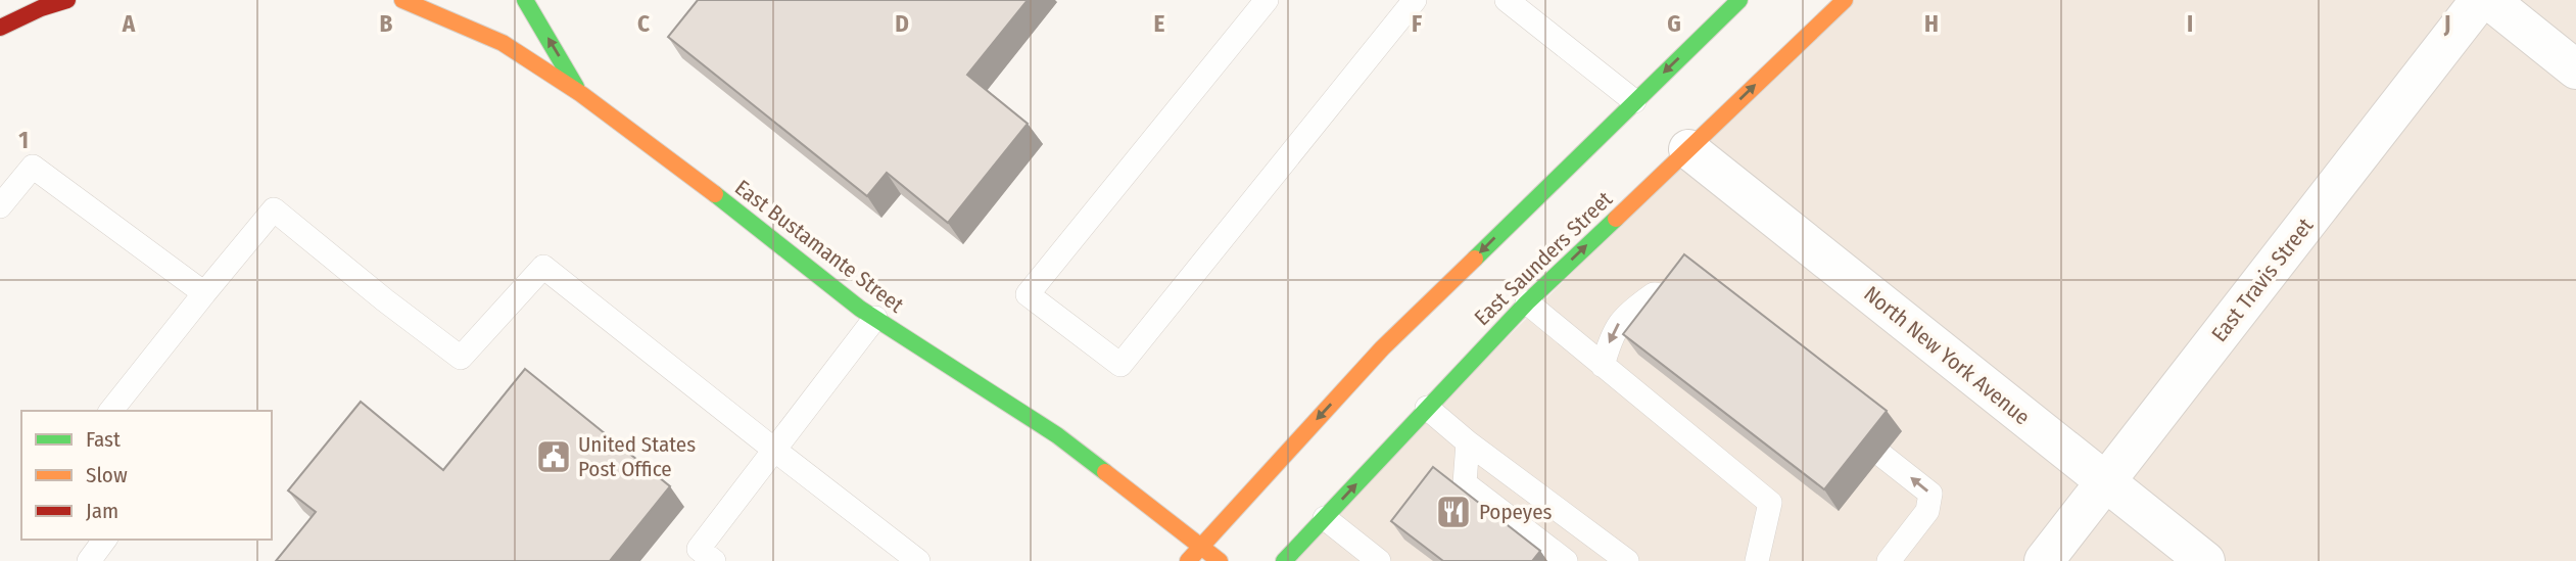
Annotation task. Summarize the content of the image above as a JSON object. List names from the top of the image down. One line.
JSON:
{"streets":{"main road":["East Bustamante Street","East Saunders Street"],"street":["East Travis Street","North New York Avenue"]},"crossings":[["East Saunders Street","North New York Avenue"],["East Travis Street","North New York Avenue"]],"places":{"public building":["United States Post Office"],"restaurant":["Popeyes"]},"legend":["Fast","Slow","Jam"],"grid":{"columns":["A","B","C","D","E","F","G","H","I","J"],"rows":["1"]}}
